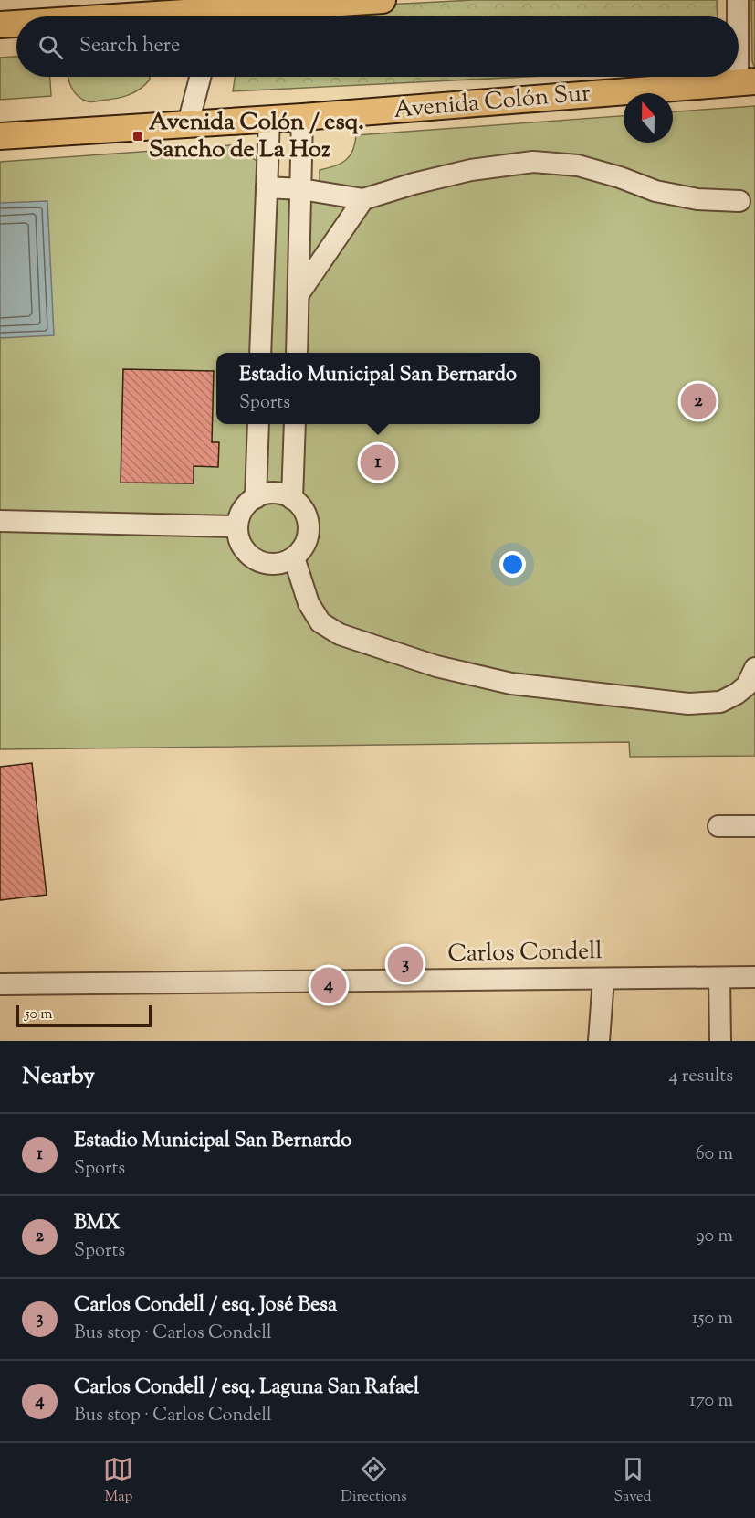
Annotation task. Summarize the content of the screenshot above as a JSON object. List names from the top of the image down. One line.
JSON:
{"streets":{"main road":["Avenida Colón Sur"],"street":["Carlos Condell"]},"places":{"transit":["Avenida Colón / esq. Sancho de La Hoz"]},"scale_bar":"50 m","north":"top","page":{"search":"Search here","popup":["Estadio Municipal San Bernardo","Sports"],"pins":["2","1","3","4"],"scale":"50 m","heading":["Nearby","4 results"],"list":[{"mark":"1","name":"Estadio Municipal San Bernardo","note":"Sports","value":"60 m"},{"mark":"2","name":"BMX","note":"Sports","value":"90 m"},{"mark":"3","name":"Carlos Condell / esq. José Besa","note":"Bus stop · Carlos Condell","value":"150 m"},{"mark":"4","name":"Carlos Condell / esq. Laguna San Rafael","note":"Bus stop · Carlos Condell","value":"170 m"}],"nav":["Map","Directions","Saved"]}}
